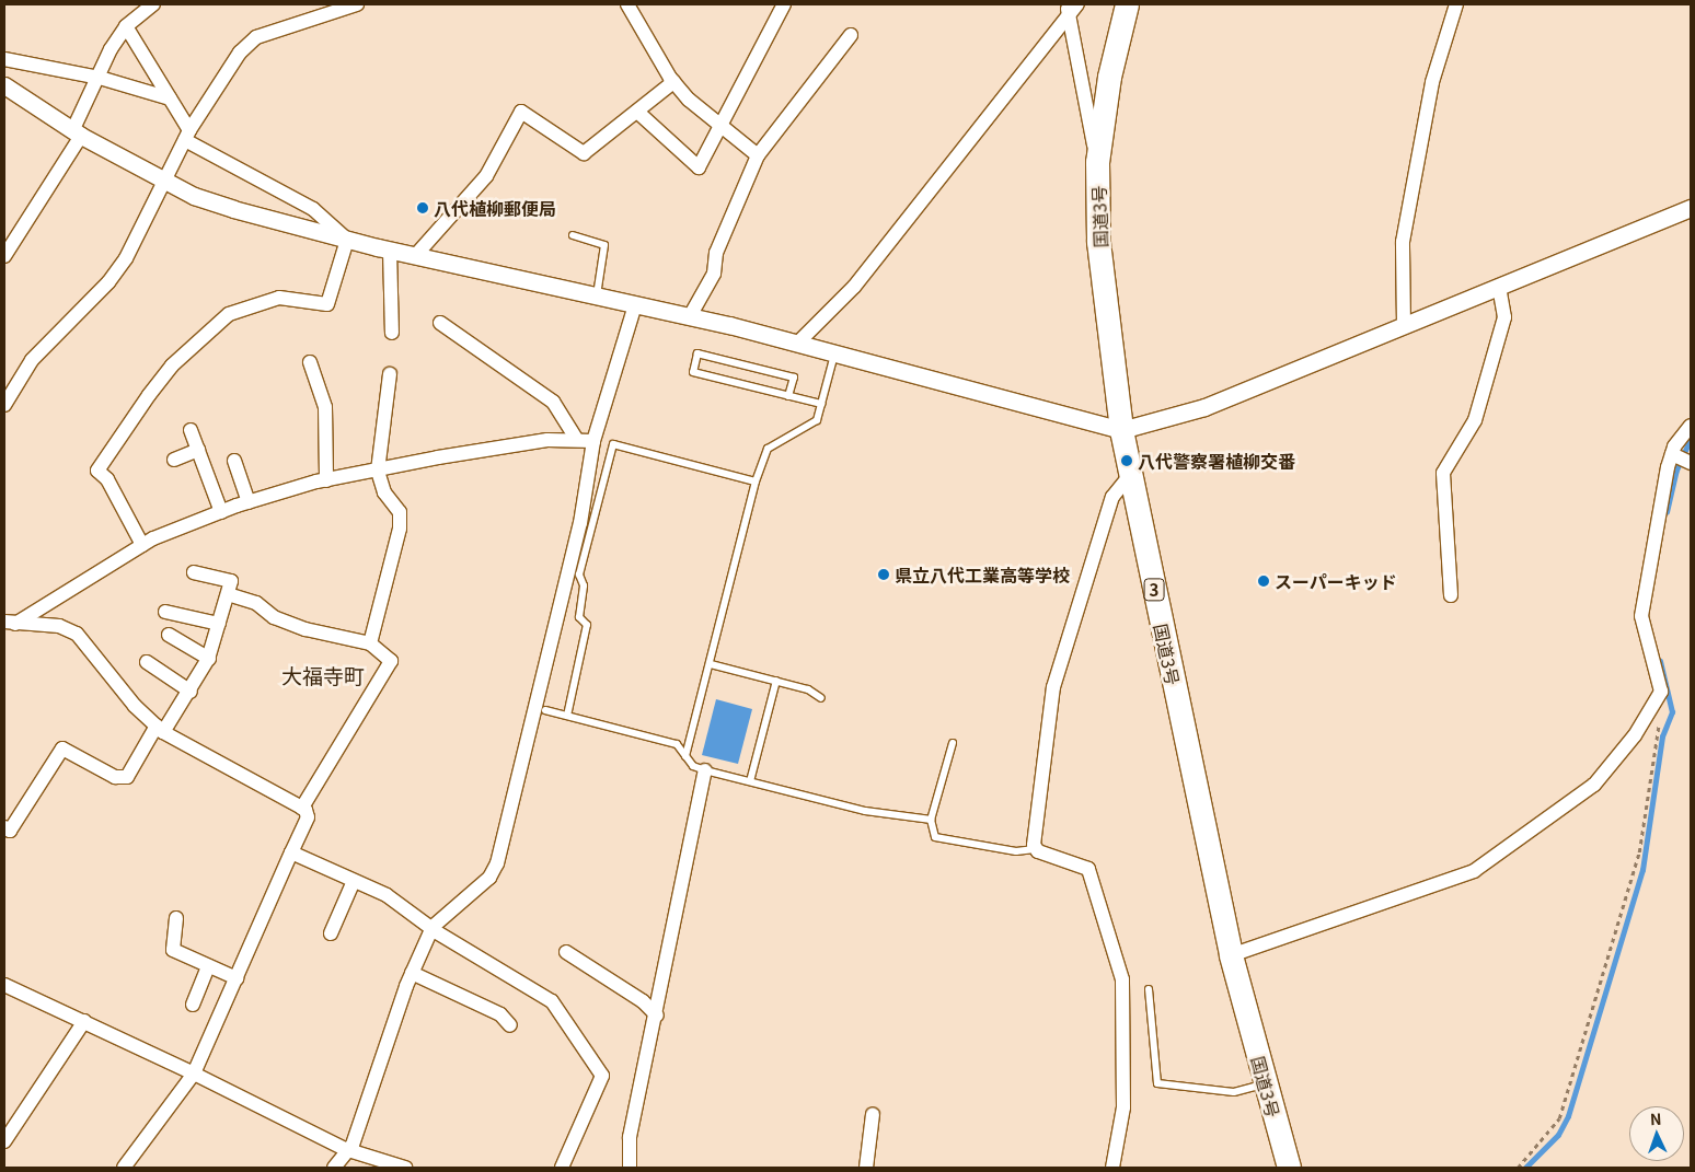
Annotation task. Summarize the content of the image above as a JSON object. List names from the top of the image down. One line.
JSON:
{"streets":{"highway":["国道3号","3"]},"districts":["大福寺町"],"places":["八代植柳郵便局","八代警察署植柳交番","県立八代工業高等学校","スーパーキッド"],"north":"top"}
